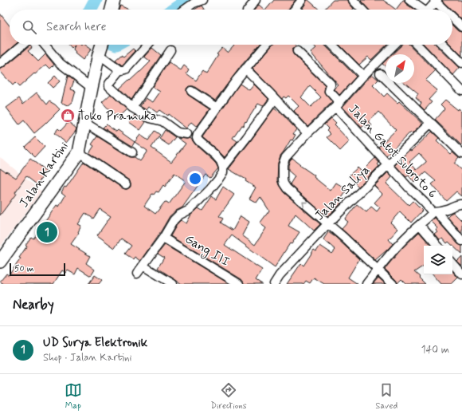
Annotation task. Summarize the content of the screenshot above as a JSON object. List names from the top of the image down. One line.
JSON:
{"streets":{"main road":["Jalan Kartini"],"street":["Jalan Gatot Subroto 6","Jalan Saliya","Gang III"]},"crossings":[["Jalan Gatot Subroto 6","Jalan Saliya"]],"places":{"shop":["Toko Pramuka"]},"scale_bar":"50 m","north":"top right","page":{"search":"Search here","pins":"1","scale":"50 m","heading":"Nearby","list":[{"mark":"1","name":"UD Surya Elektronik","note":"Shop · Jalan Kartini","value":"140 m"}],"nav":["Map","Directions","Saved"]}}
